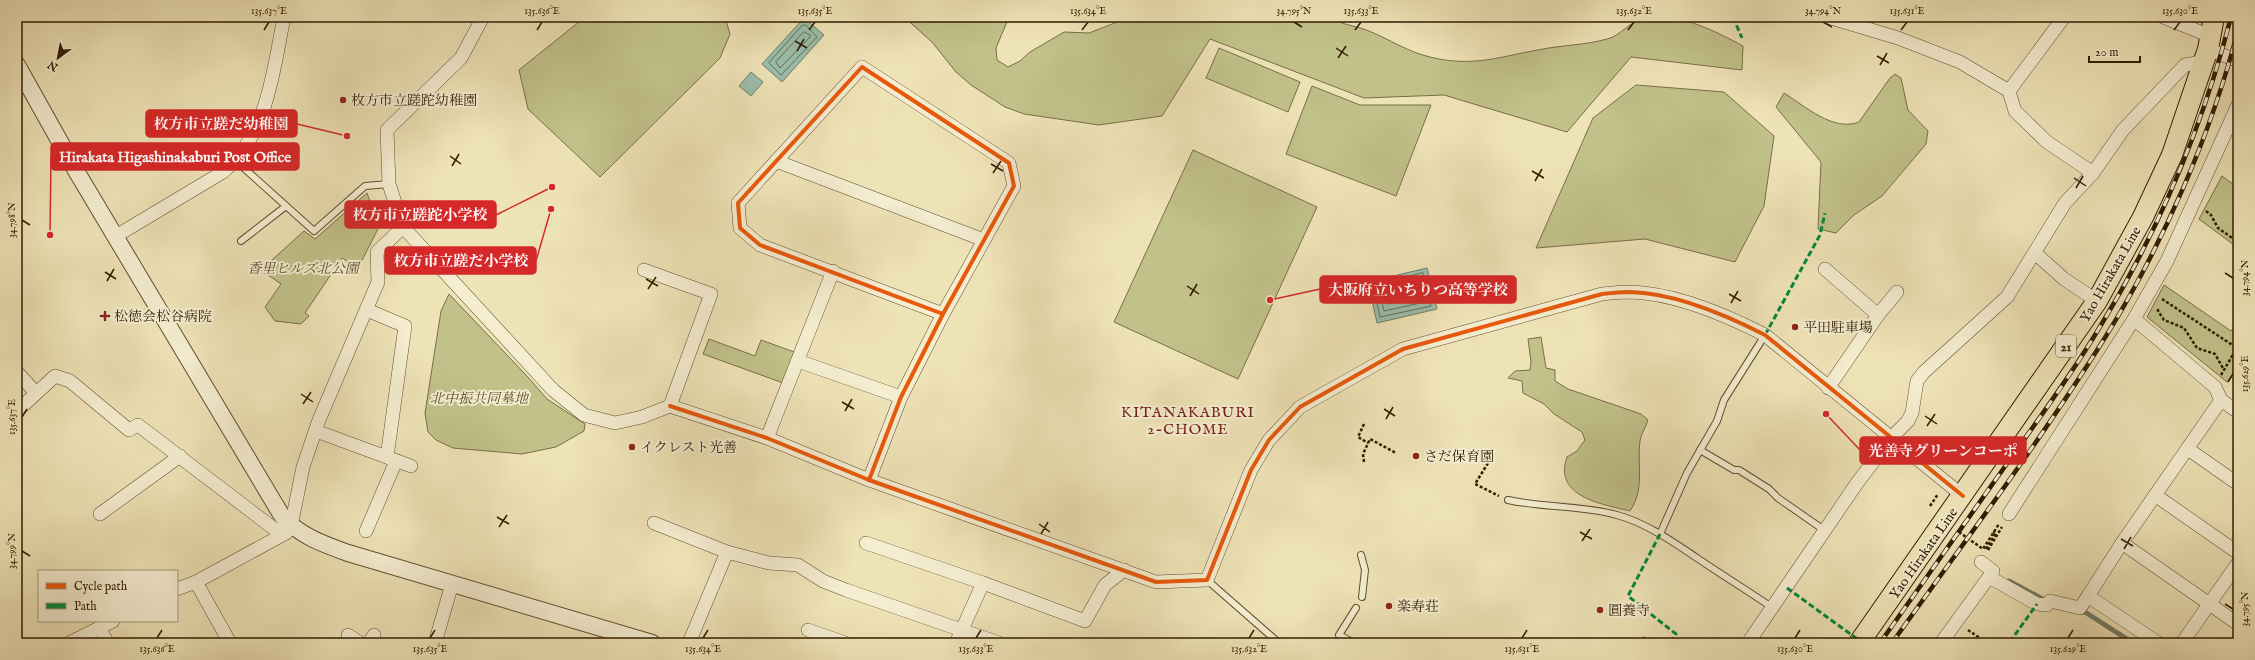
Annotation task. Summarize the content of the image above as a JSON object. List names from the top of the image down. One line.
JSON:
{"streets":{"main road":["Yao Hirakata Line","21"]},"districts":["KITANAKABURI 2-CHOME"],"parks":["香里ヒルズ北公園","北中振共同墓地"],"places":{"other":["枚方市立蹉跎幼稚園","枚方市立蹉だ幼稚園","枚方市立蹉跎小学校","枚方市立蹉だ小学校","Hirakata Higashinakaburi Post Office","大阪府立いちりつ高等学校","平田駐車場","光善寺グリーンコーポ","イクレスト光善","さだ保育園","楽寿荘","圓養寺"],"health":["松徳会松谷病院"]},"legend":["Cycle path","Path"],"scale_bar":"20 m","north":"bottom left","coordinates":["135.637°E","135.636°E","135.635°E","135.634°E","34.795°N","135.633°E","135.632°E","34.794°N","135.631°E","135.630°E","34.798°N","135.629°E","34.799°N"]}
